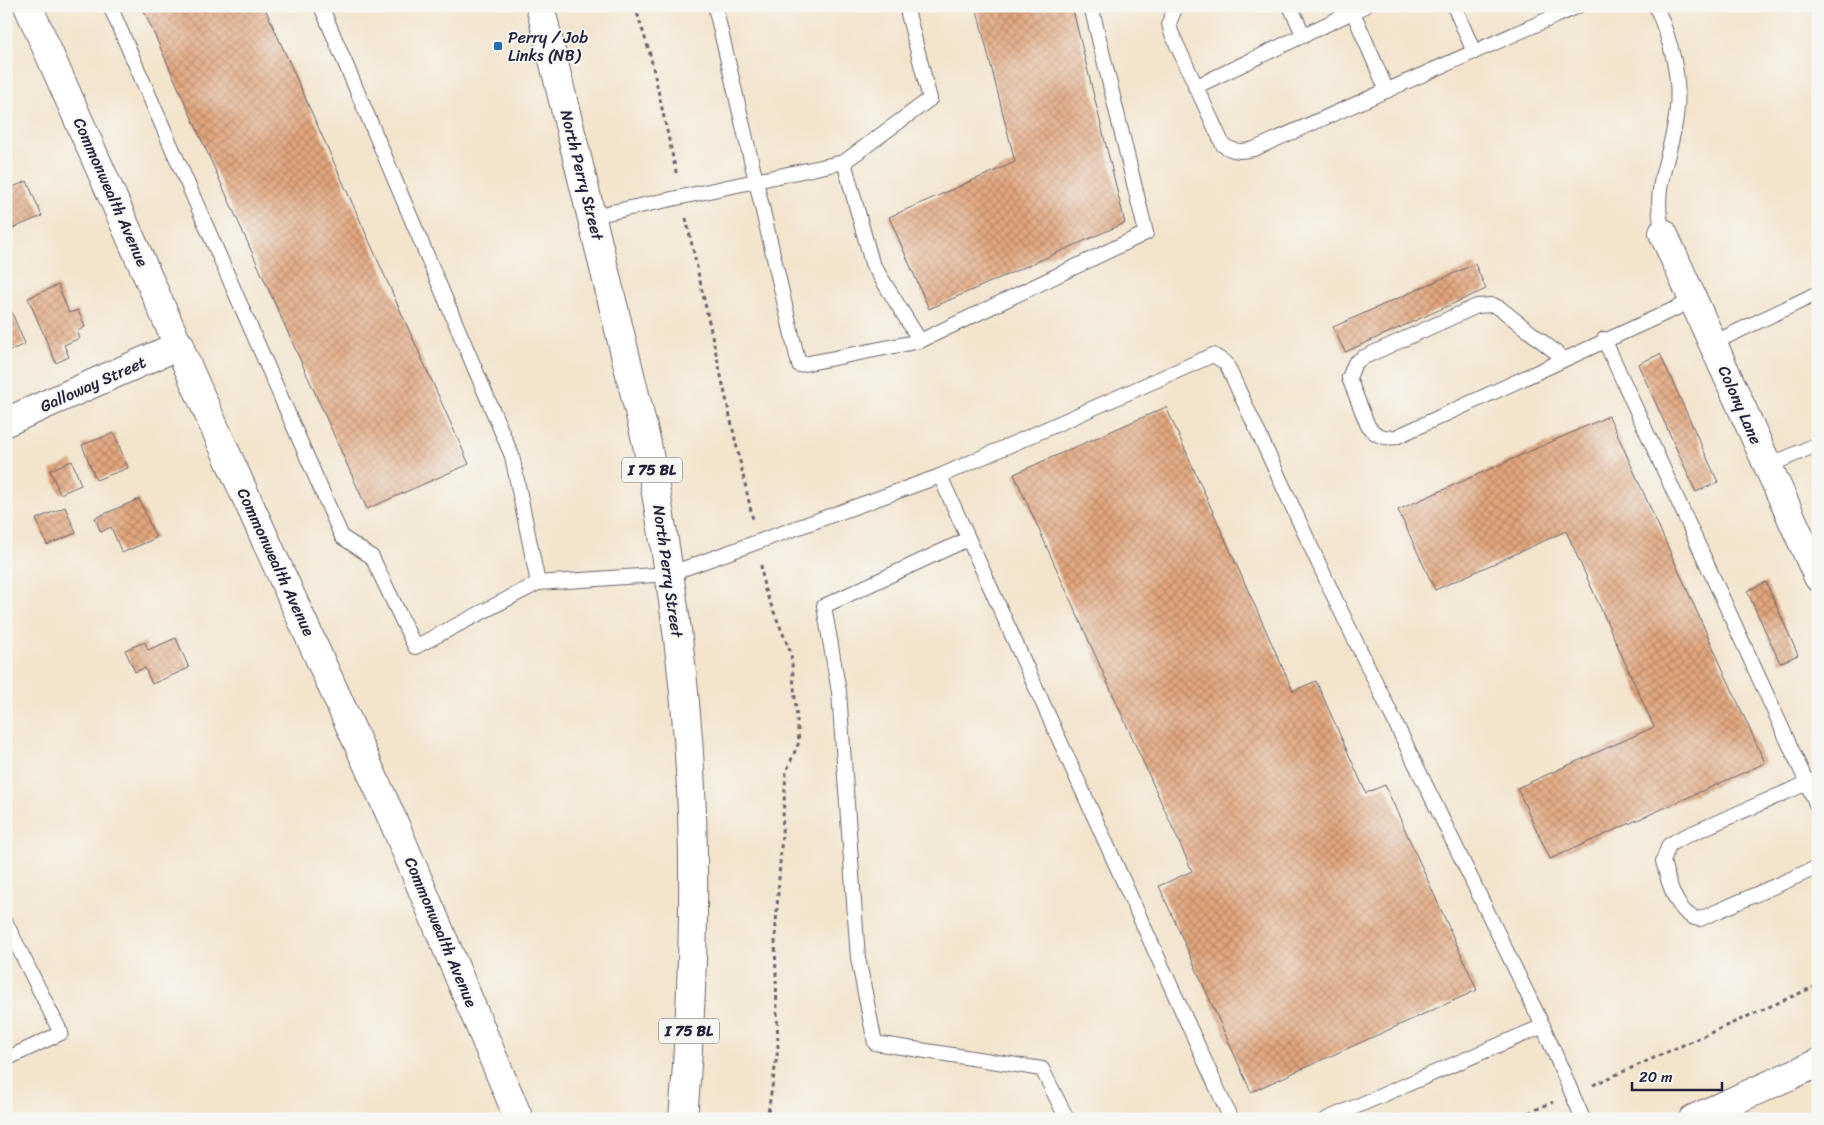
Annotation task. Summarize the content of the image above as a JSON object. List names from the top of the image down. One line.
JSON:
{"streets":{"street":["North Perry Street","Commonwealth Avenue","Galloway Street","Colony Lane","I 75 BL"]},"crossings":[["Commonwealth Avenue","Galloway Street"]],"places":{"transit":["Perry / Job Links (NB)"]},"scale_bar":"20 m"}
